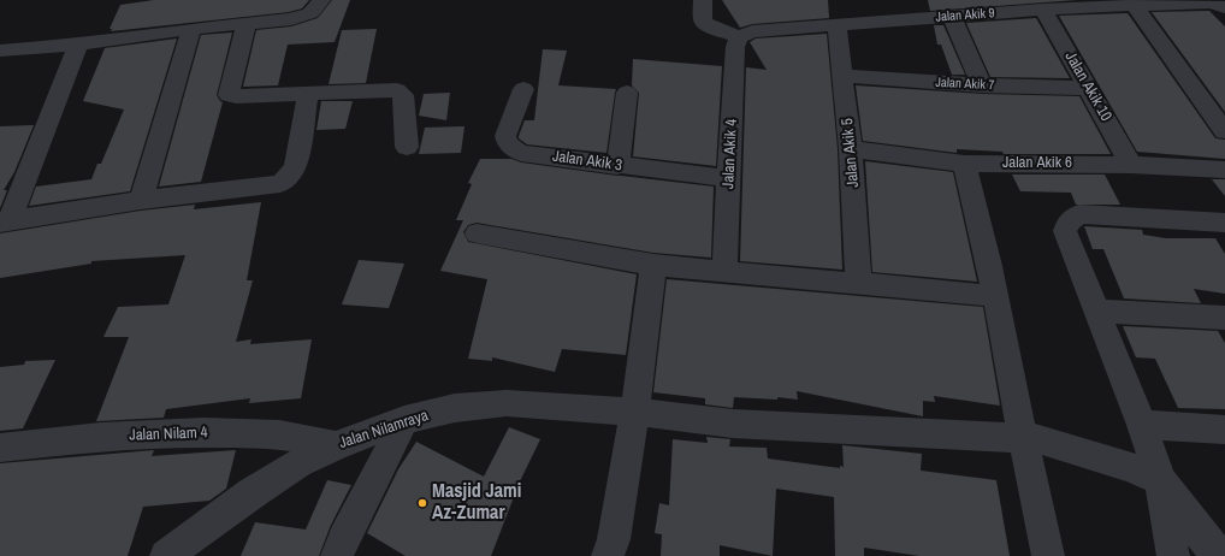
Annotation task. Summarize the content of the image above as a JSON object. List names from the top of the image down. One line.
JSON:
{"streets":{"street":["Jalan Akik 9","Jalan Akik 7","Jalan Akik 10","Jalan Akik 5","Jalan Akik 4","Jalan Akik 3","Jalan Akik 6","Jalan Nilamraya","Jalan Nilam 4"]},"crossings":[["Jalan Akik 9","Jalan Akik 10"],["Jalan Akik 9","Jalan Akik 5"],["Jalan Akik 9","Jalan Akik 4"],["Jalan Akik 7","Jalan Akik 10"],["Jalan Akik 7","Jalan Akik 5"],["Jalan Akik 10","Jalan Akik 6"],["Jalan Akik 5","Jalan Akik 6"],["Jalan Akik 4","Jalan Akik 3"],["Jalan Nilamraya","Jalan Nilam 4"]],"places":["Masjid Jami Az-Zumar"]}
